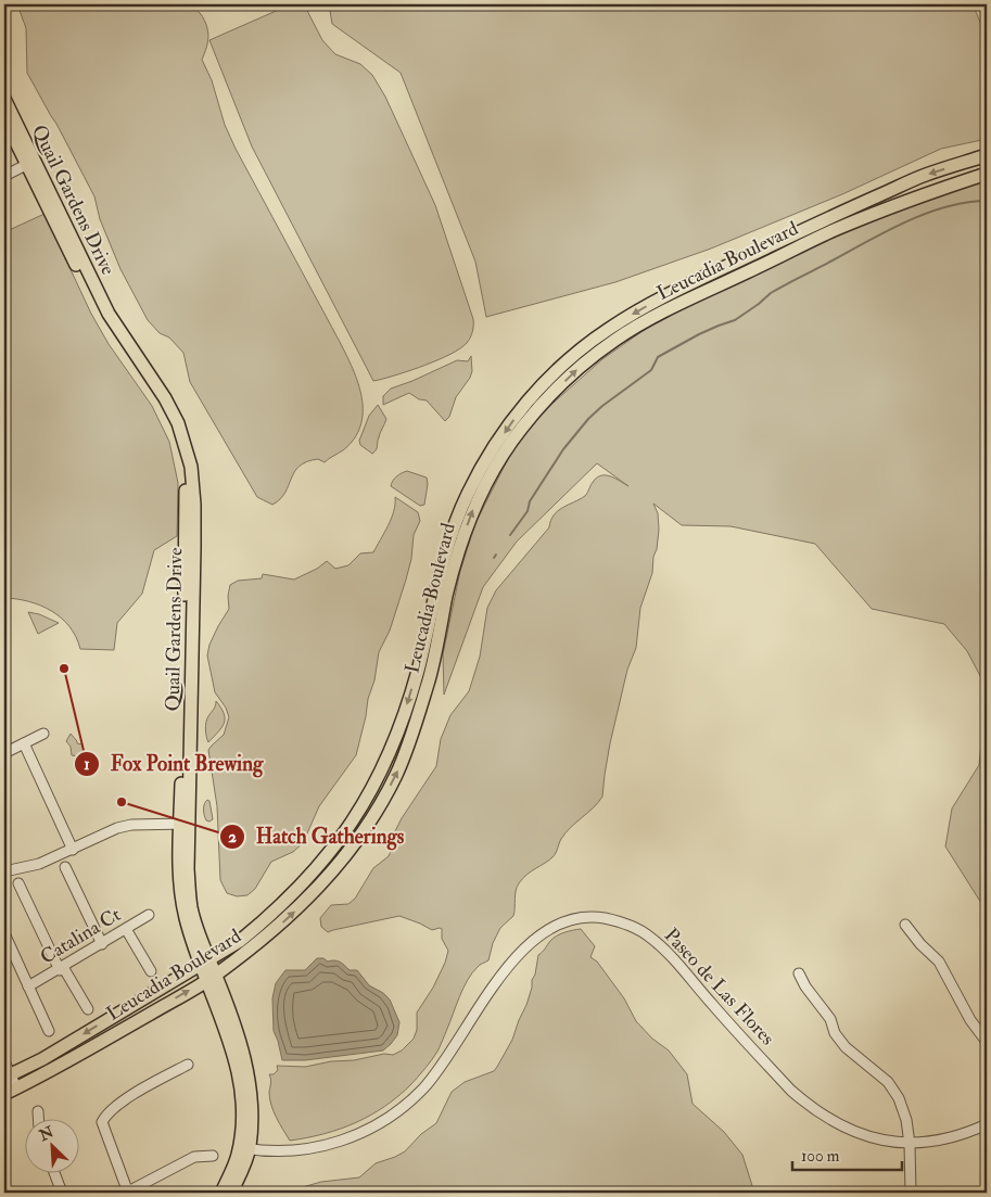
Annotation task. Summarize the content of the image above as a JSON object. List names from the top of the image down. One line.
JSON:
{"streets":{"main road":["Quail Gardens Drive","Leucadia Boulevard"],"street":["Catalina Ct","Paseo de Las Flores"]},"crossings":[["Quail Gardens Drive","Leucadia Boulevard"],["Quail Gardens Drive","Paseo de Las Flores"]],"places":["Fox Point Brewing","Hatch Gatherings"],"scale_bar":"100 m","north":"top left"}
